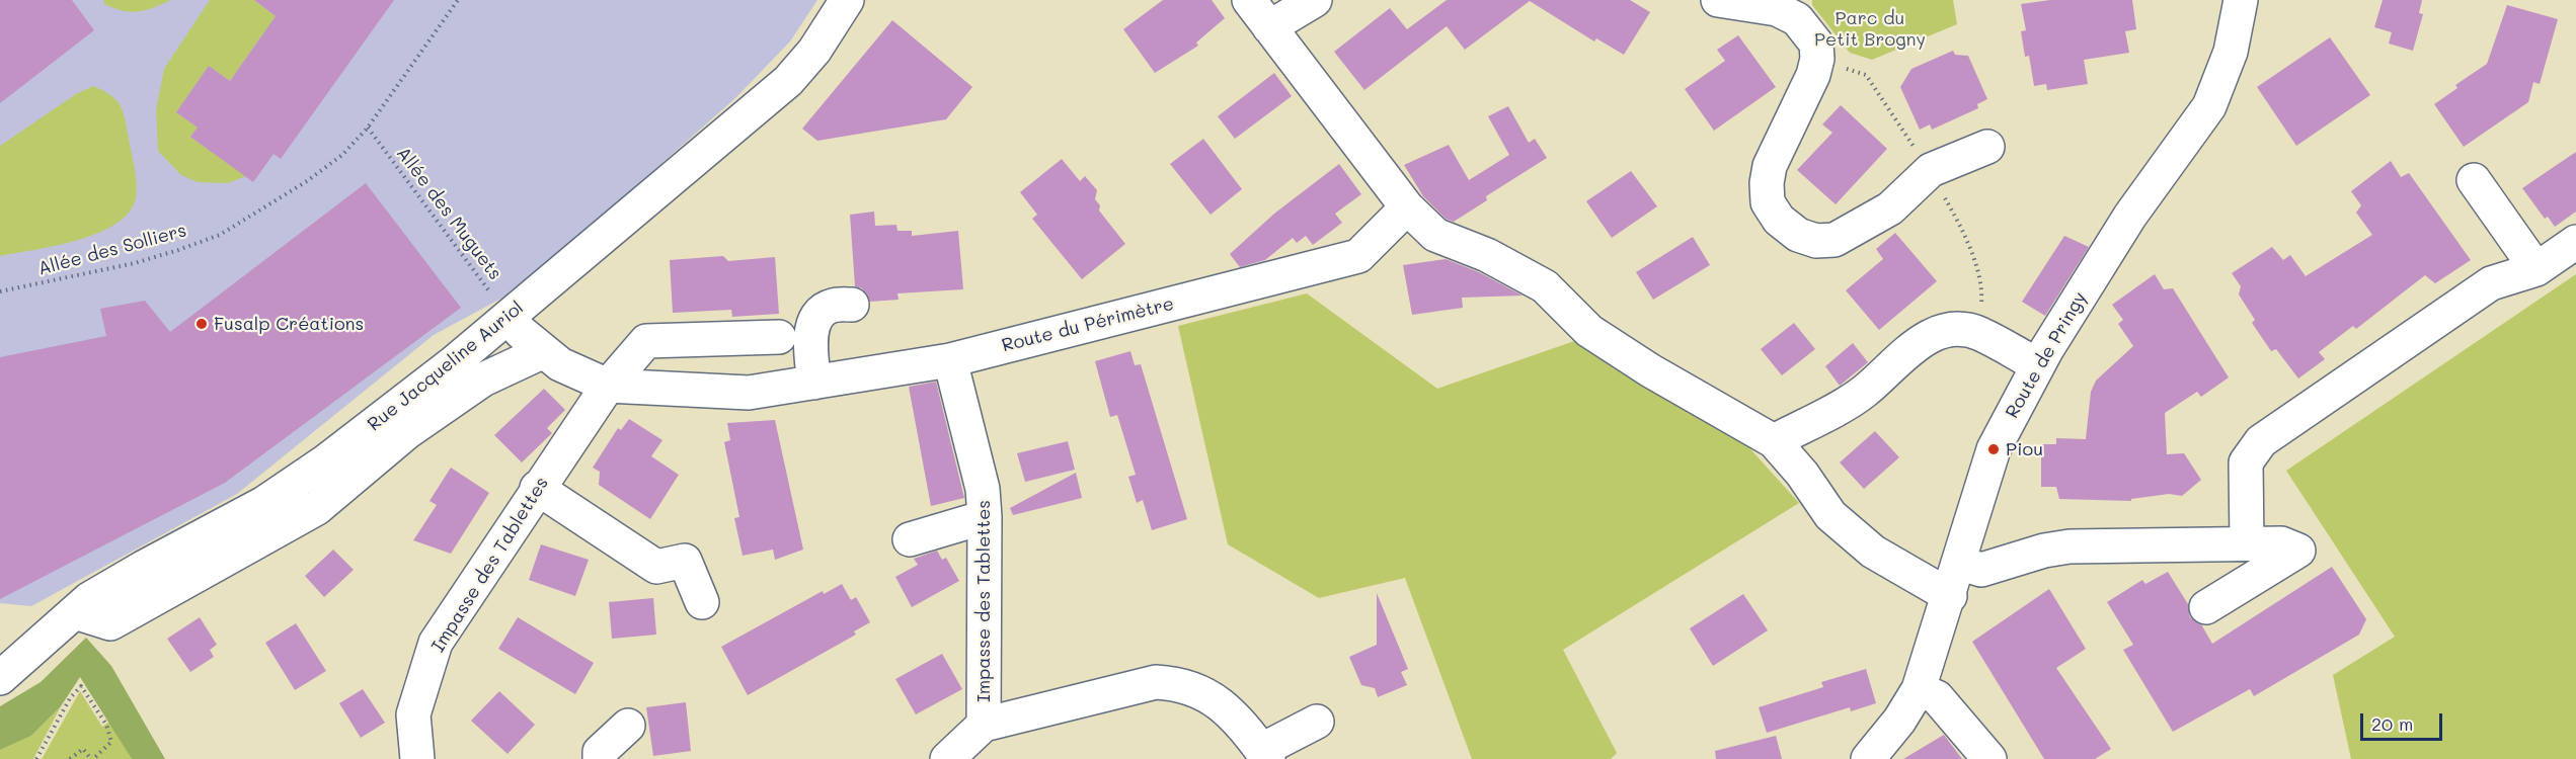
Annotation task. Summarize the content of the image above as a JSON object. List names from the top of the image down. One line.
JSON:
{"streets":{"street":["Route du Périmètre","Route de Pringy","Rue Jacqueline Auriol","Impasse des Tablettes"],"path":["Allée des Muguets","Allée des Solliers"]},"crossings":[["Allée des Muguets","Allée des Solliers"],["Allée des Muguets","Route du Périmètre"],["Allée des Muguets","Rue Jacqueline Auriol"],["Route du Périmètre","Rue Jacqueline Auriol"],["Route du Périmètre","Impasse des Tablettes"]],"parks":["Parc du Petit Brogny"],"places":["Fusalp Créations","Piou"],"scale_bar":"20 m"}
